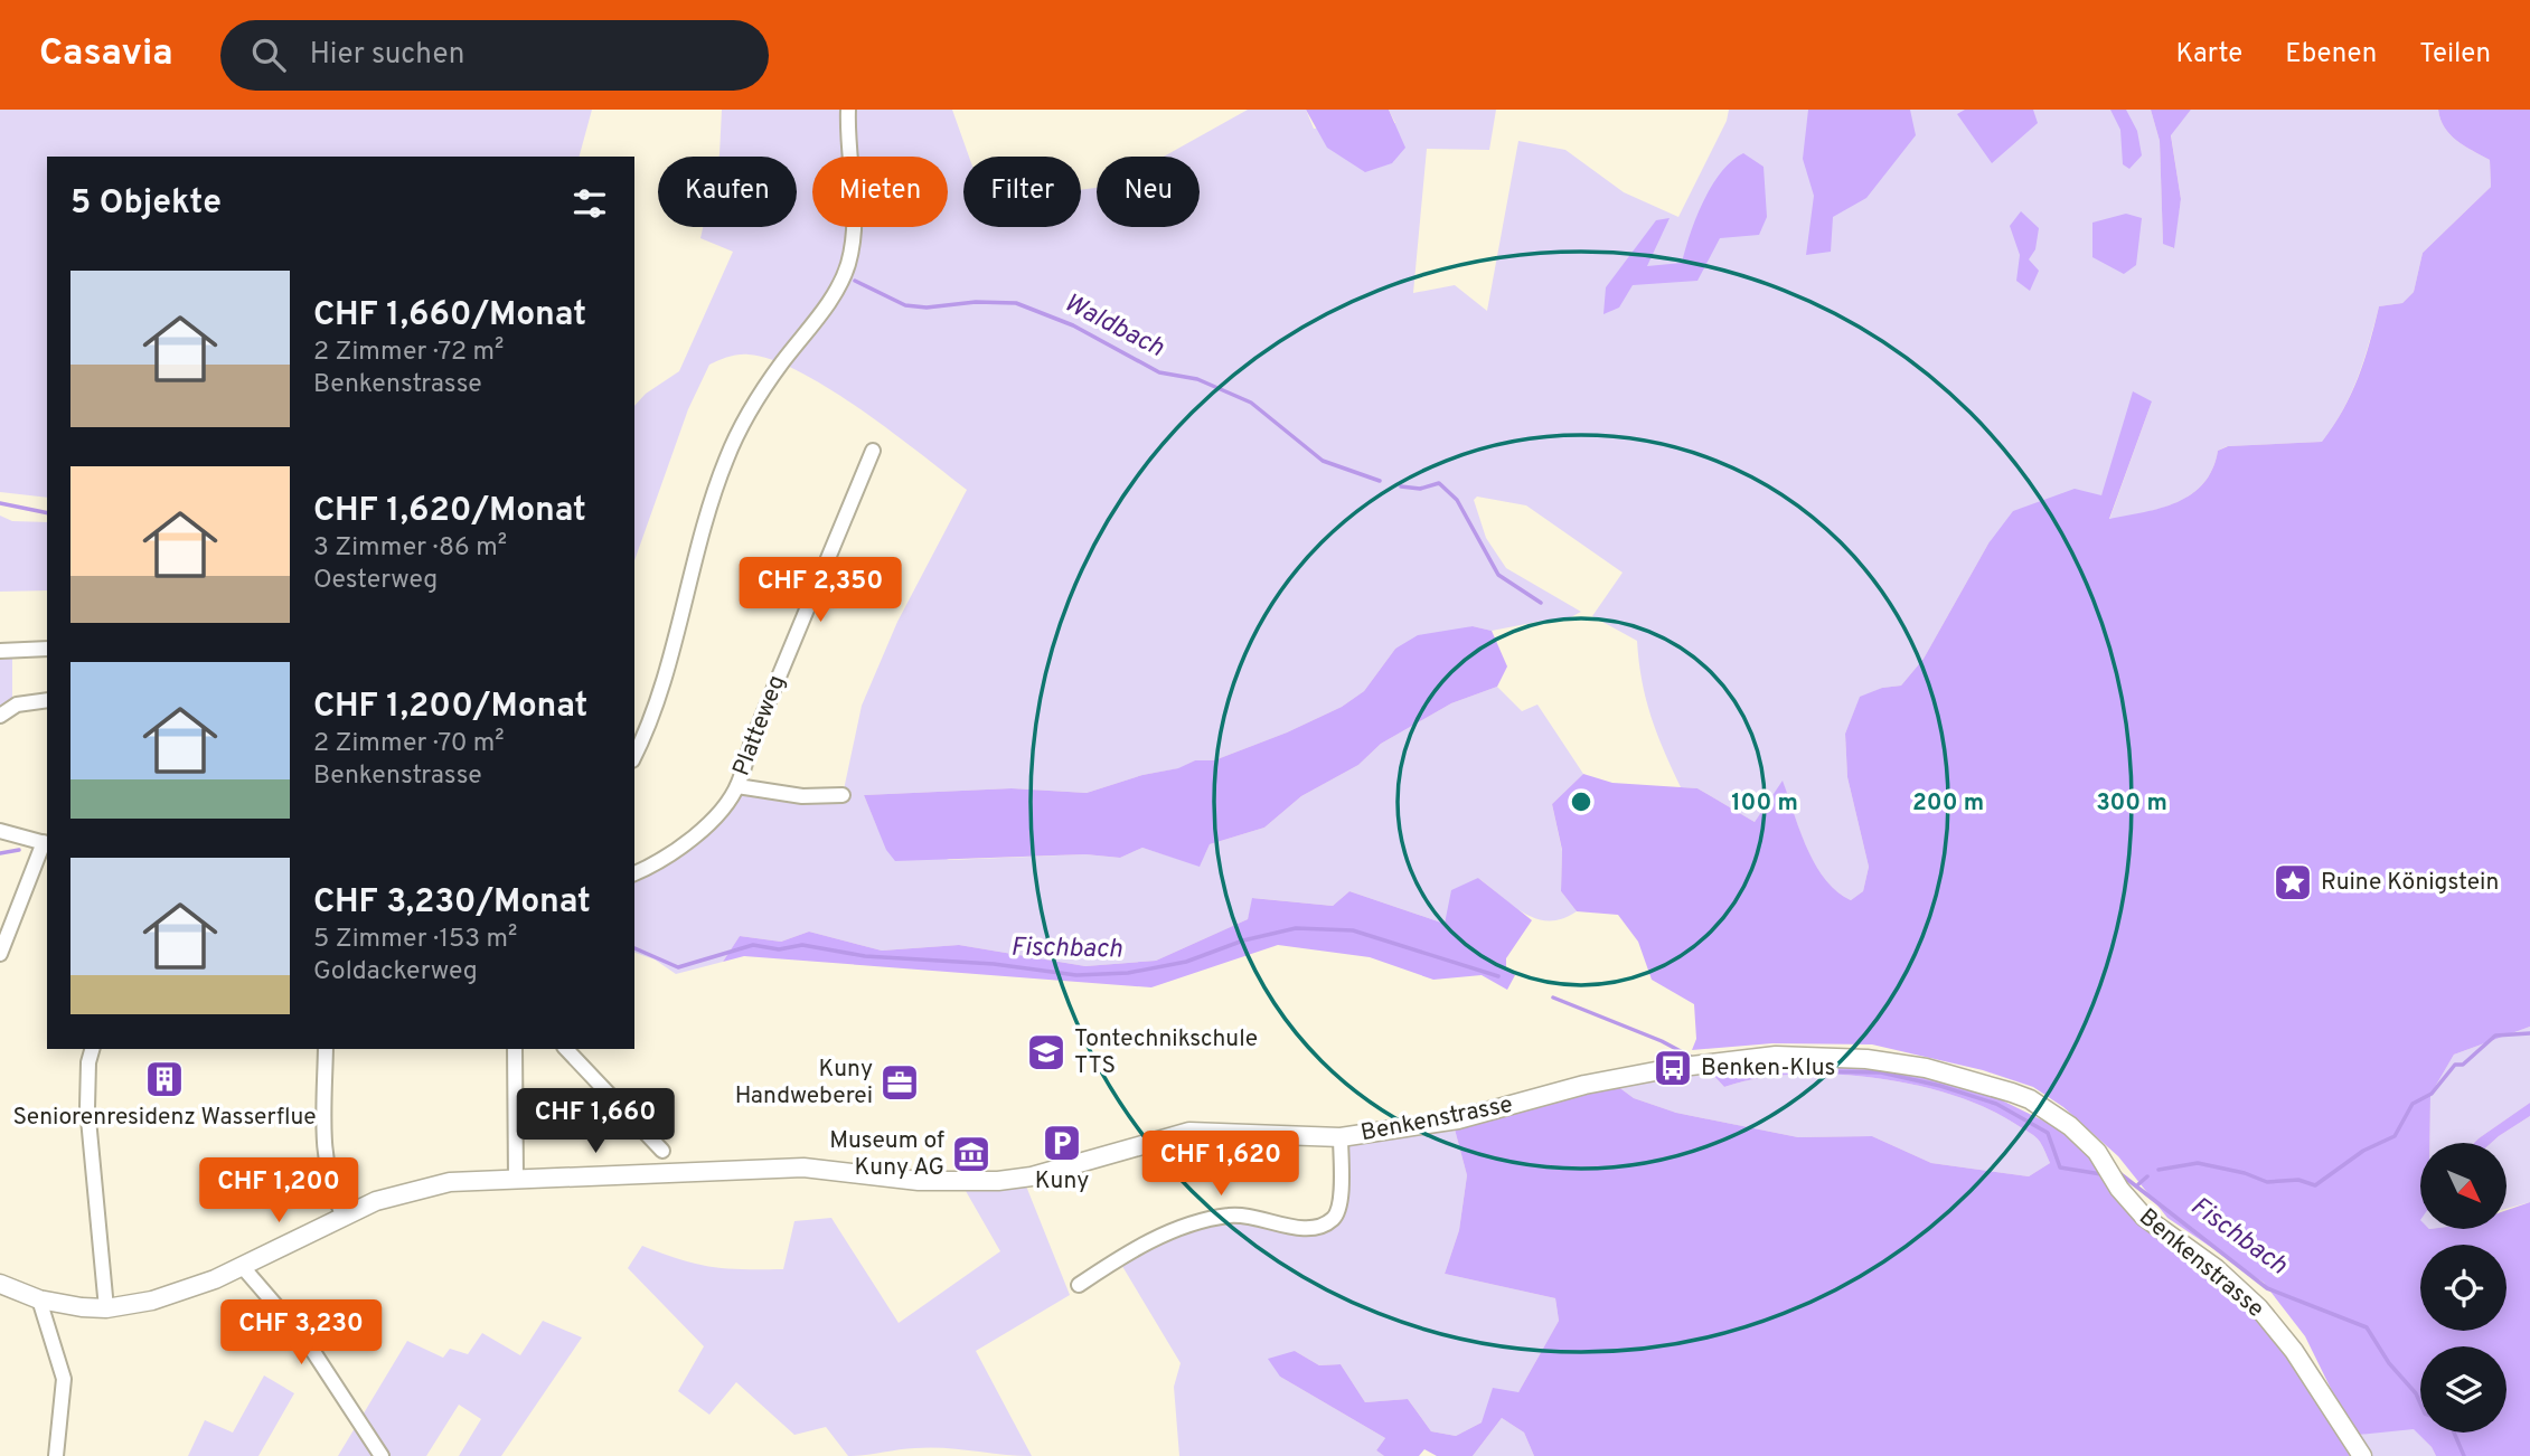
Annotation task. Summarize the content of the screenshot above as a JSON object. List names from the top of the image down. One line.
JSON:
{"streets":{"street":["Platteweg","Benkenstrasse"]},"water":["Waldbach","Fischbach"],"places":{"place":["Ruine Königstein"],"school or university":["Tontechnikschule TTS"],"bus stop":["Benken-Klus"],"building":["Seniorenresidenz Wasserflue"],"office":["Kuny Handweberei"],"parking":["Kuny"],"museum":["Museum of Kuny AG"]},"north":"bottom right","page":{"header":"Casavia","search":"Hier suchen","nav":["Karte","Ebenen","Teilen"],"chip":["Kaufen","Mieten","Filter","Neu"],"heading":"5 Objekte","list":[{"name":"CHF 1,660/Monat","note":"2 Zimmer · 72 m² · Benkenstrasse"},{"name":"CHF 1,620/Monat","note":"3 Zimmer · 86 m² · Oesterweg"},{"name":"CHF 1,200/Monat","note":"2 Zimmer · 70 m² · Benkenstrasse"},{"name":"CHF 3,230/Monat","note":"5 Zimmer · 153 m² · Goldackerweg"}],"price":["CHF 2,350","CHF 1,660","CHF 1,620","CHF 1,200","CHF 3,230"]},"rings":["100 m","200 m","300 m"]}
